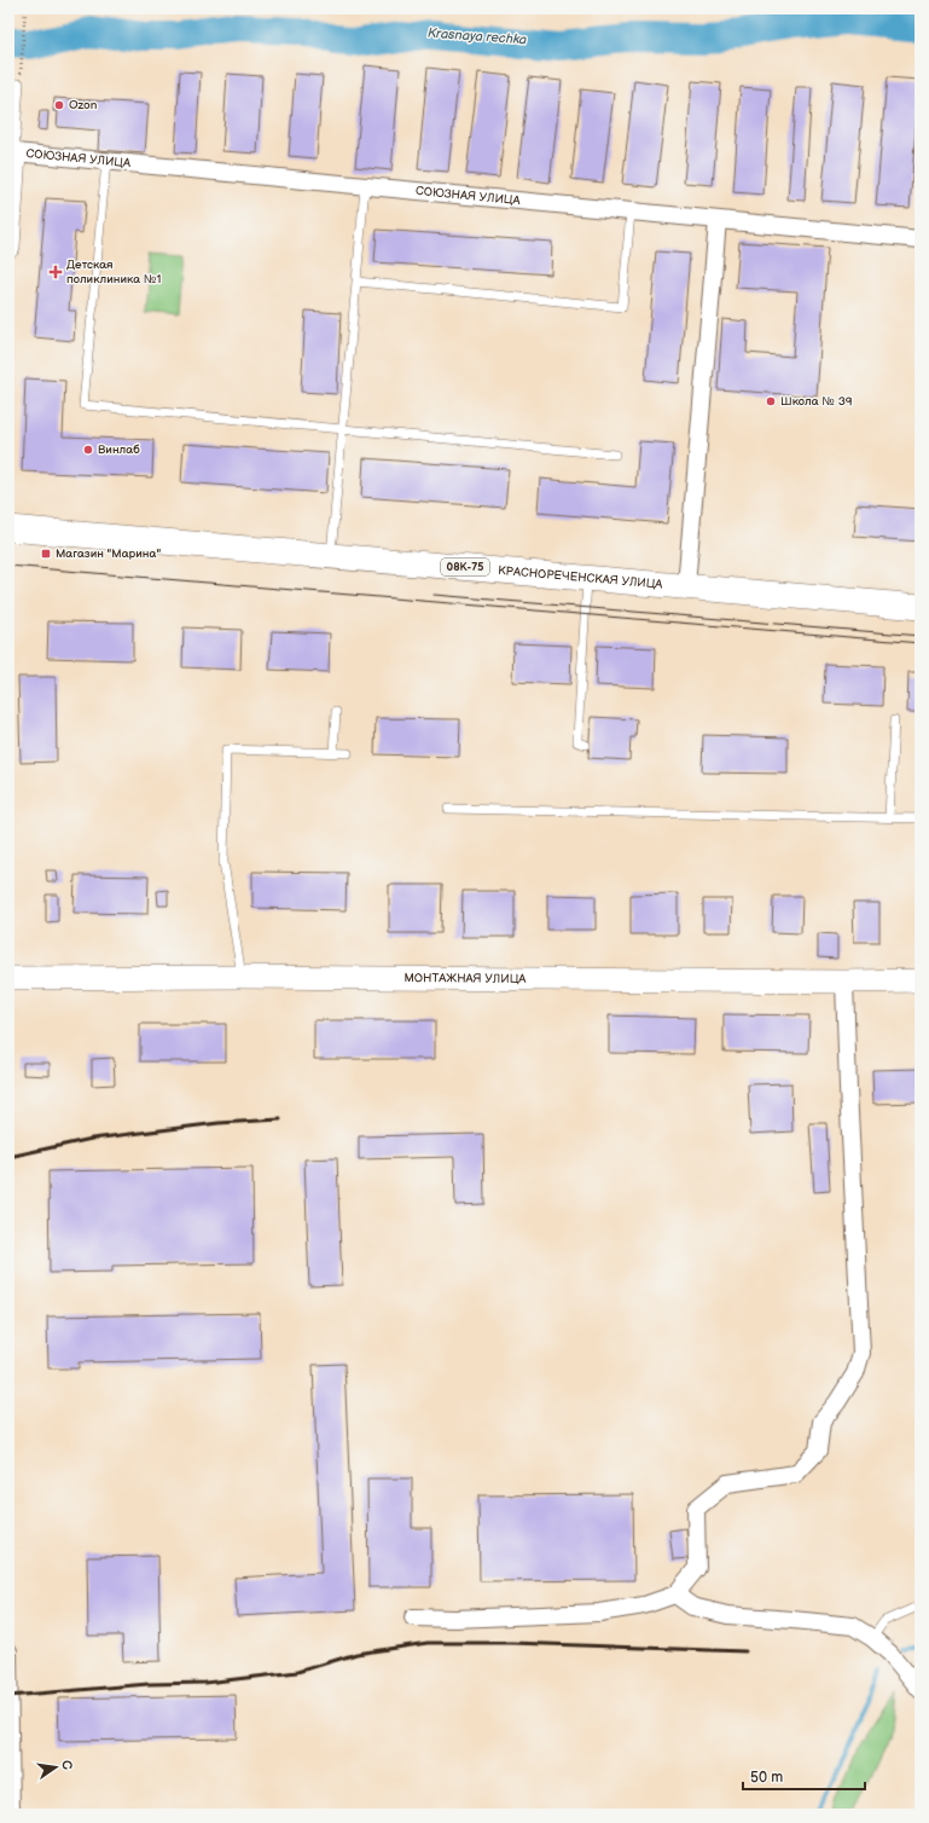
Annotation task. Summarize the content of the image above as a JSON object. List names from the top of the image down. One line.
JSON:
{"streets":{"main road":["08К-75","КРАСНОРЕЧЕНСКАЯ УЛИЦА"],"street":["СОЮЗНАЯ УЛИЦА","МОНТАЖНАЯ УЛИЦА"]},"water":["Krasnaya rechka"],"places":{"other":["Ozon","Школа № 39","Винлаб"],"health":["Детская поликлиника №1"],"transit":["Магазин \"Марина\""]},"scale_bar":"50 m","north":"right"}
